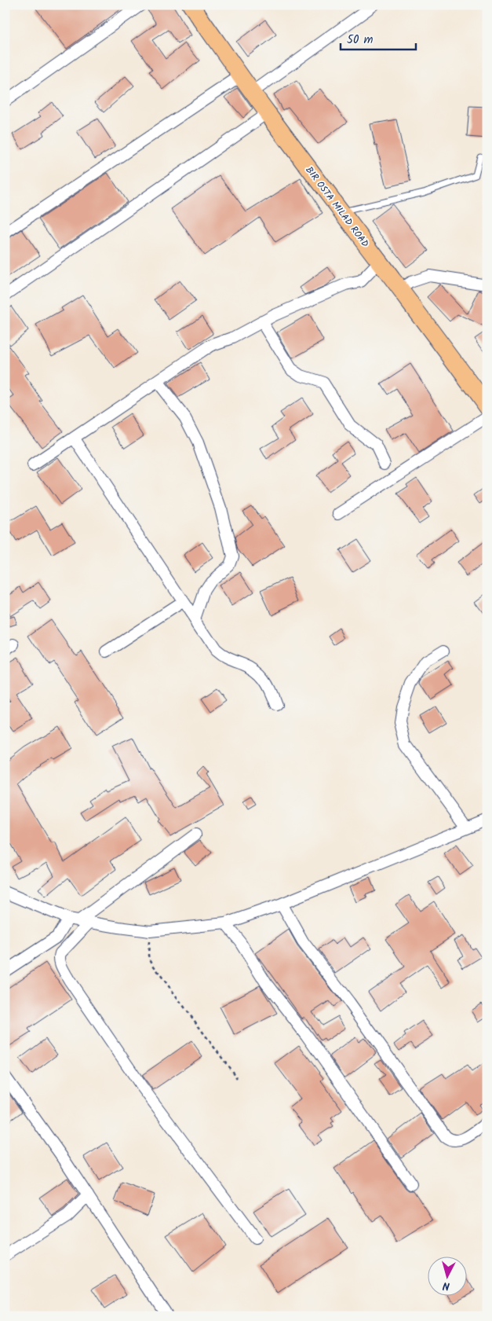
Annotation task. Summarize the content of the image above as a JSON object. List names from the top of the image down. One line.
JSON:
{"streets":{"main road":["BIR OSTA MILAD ROAD"]},"scale_bar":"50 m","north":"bottom"}
